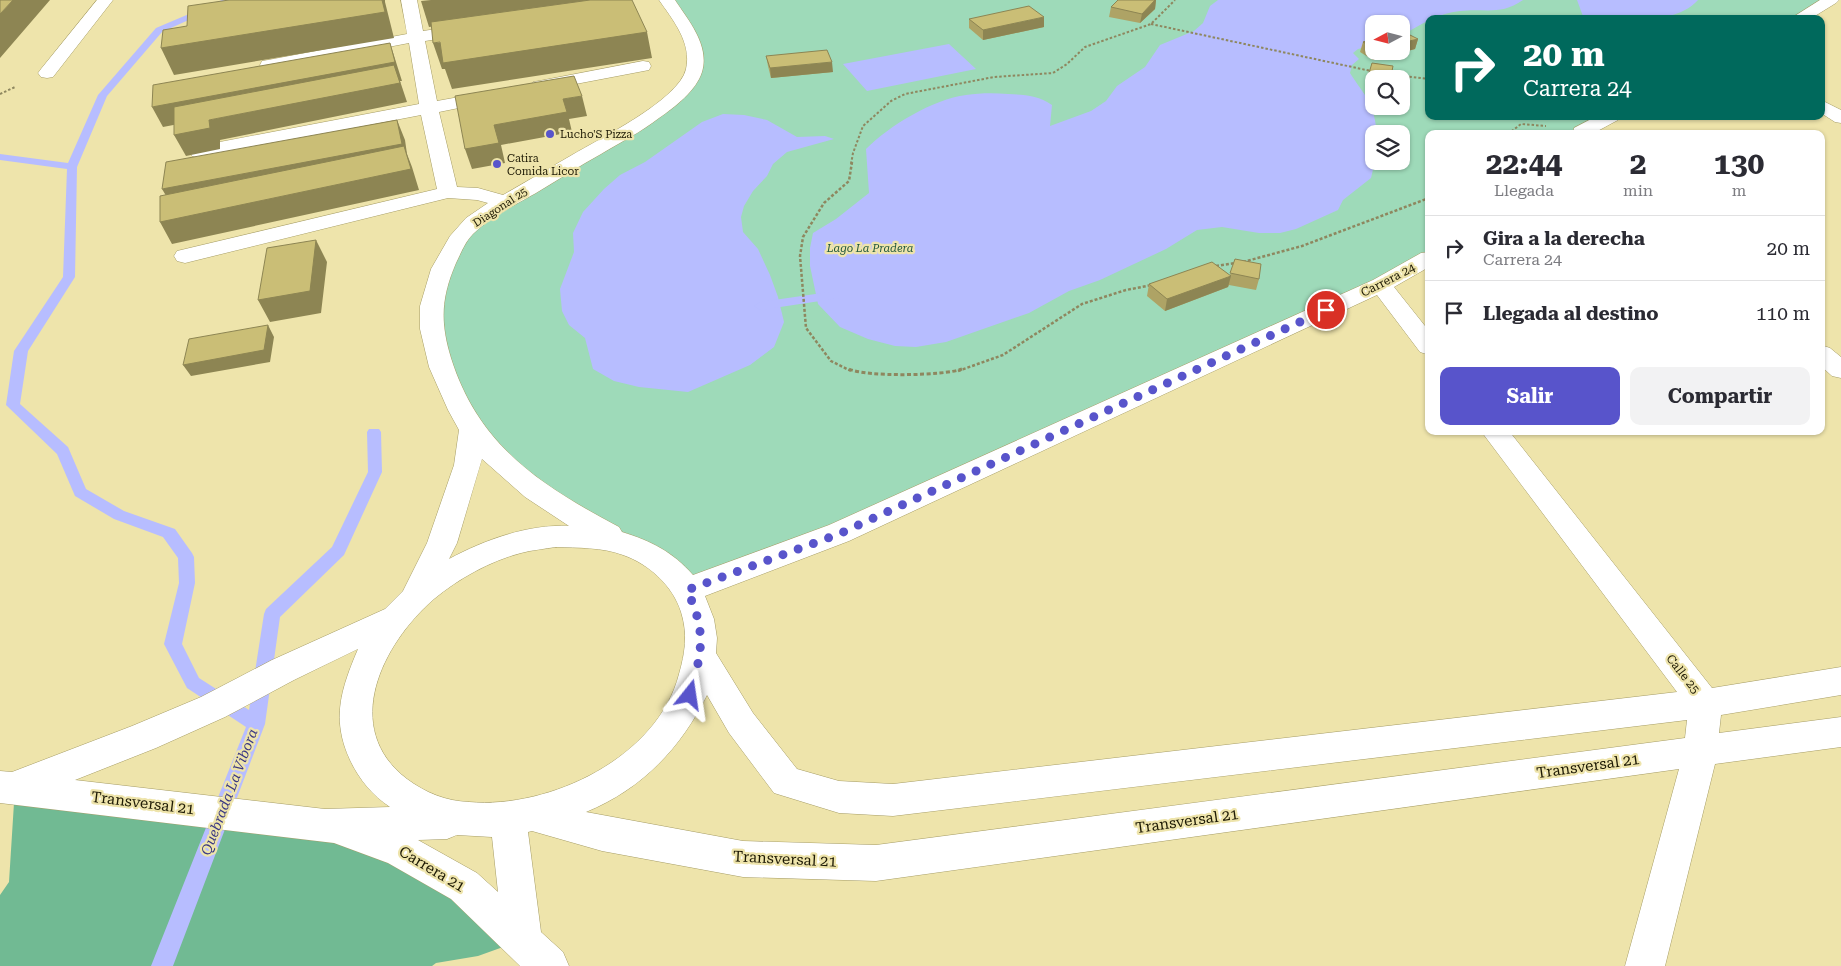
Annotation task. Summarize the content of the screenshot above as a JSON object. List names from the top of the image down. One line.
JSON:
{"streets":{"street":["Diagonal 25","Carrera 24","Calle 25","Transversal 21","Carrera 21"]},"crossings":[["Calle 25","Transversal 21"],["Transversal 21","Carrera 21"]],"water":["Quebrada La Vibora"],"parks":["Lago La Pradera"],"places":["Lucho'S Pizza","Catira Comida Licor"],"north":"left","page":{"turn":["20 m","Carrera 24"],"eta":["22:44","Llegada","2","min","130","m"],"list":[{"name":"Gira a la derecha","note":"Carrera 24","value":"20 m"},{"name":"Llegada al destino","value":"110 m"}],"buttons":["Salir","Compartir"]}}
